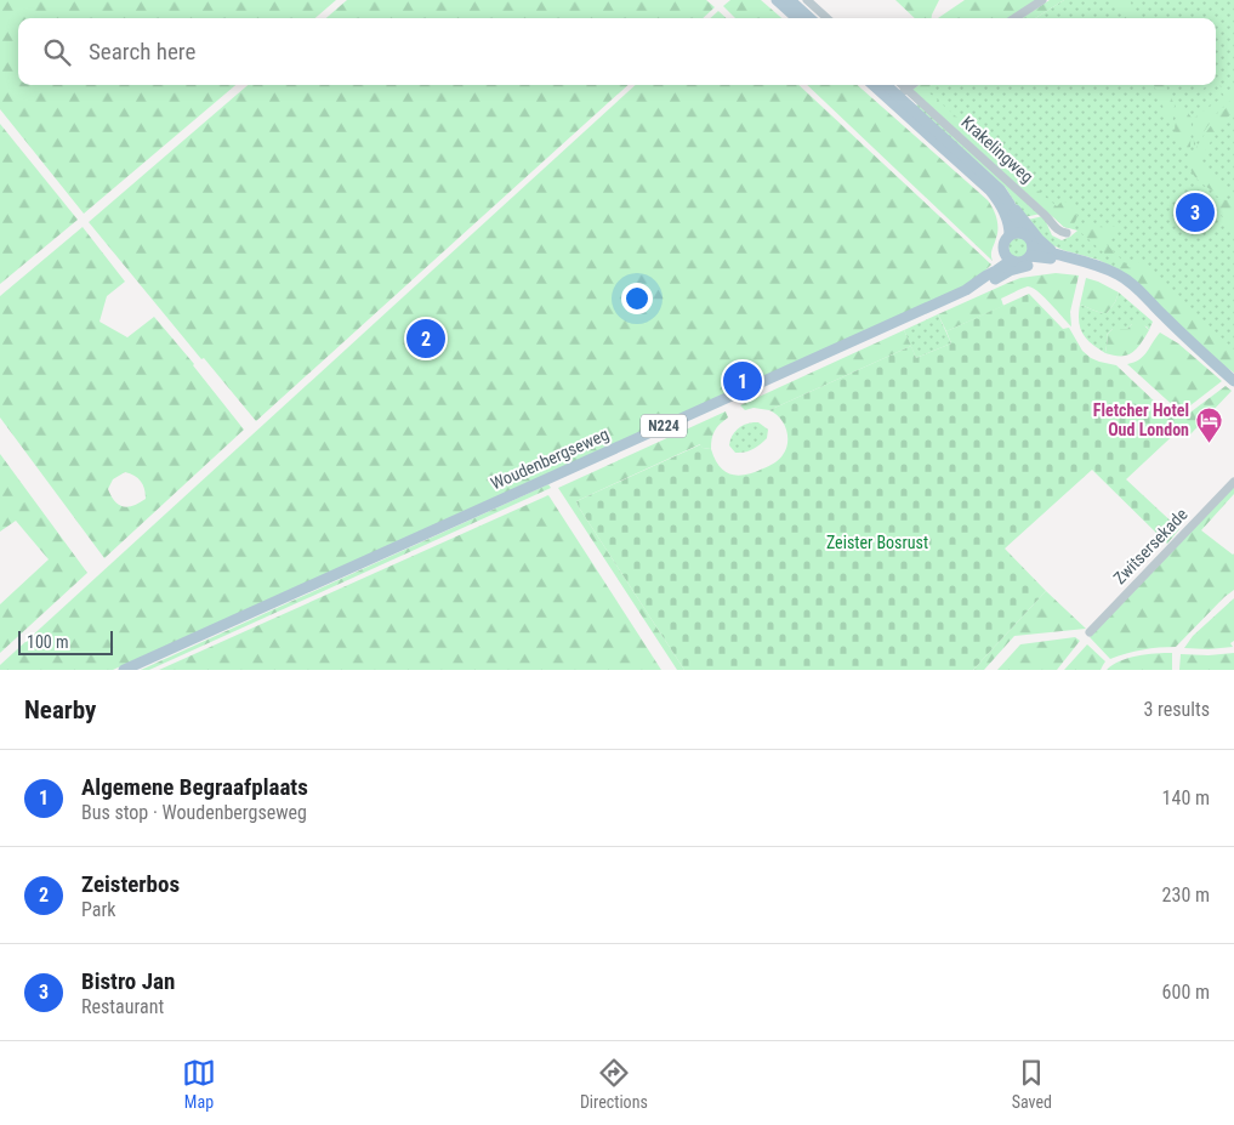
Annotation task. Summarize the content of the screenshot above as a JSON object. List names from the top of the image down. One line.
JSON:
{"streets":{"main road":["Krakelingweg","N224","Woudenbergseweg"],"street":["Zwitsersekade"]},"crossings":[["Krakelingweg","N224"],["Krakelingweg","Woudenbergseweg"],["N224","Woudenbergseweg"]],"parks":["Zeister Bosrust"],"places":{"hotel":["Fletcher Hotel Oud London"]},"scale_bar":"100 m","page":{"search":"Search here","pins":["3","2","1"],"scale":"100 m","heading":["Nearby","3 results"],"list":[{"mark":"1","name":"Algemene Begraafplaats","note":"Bus stop · Woudenbergseweg","value":"140 m"},{"mark":"2","name":"Zeisterbos","note":"Park","value":"230 m"},{"mark":"3","name":"Bistro Jan","note":"Restaurant","value":"600 m"}],"nav":["Map","Directions","Saved"]}}
